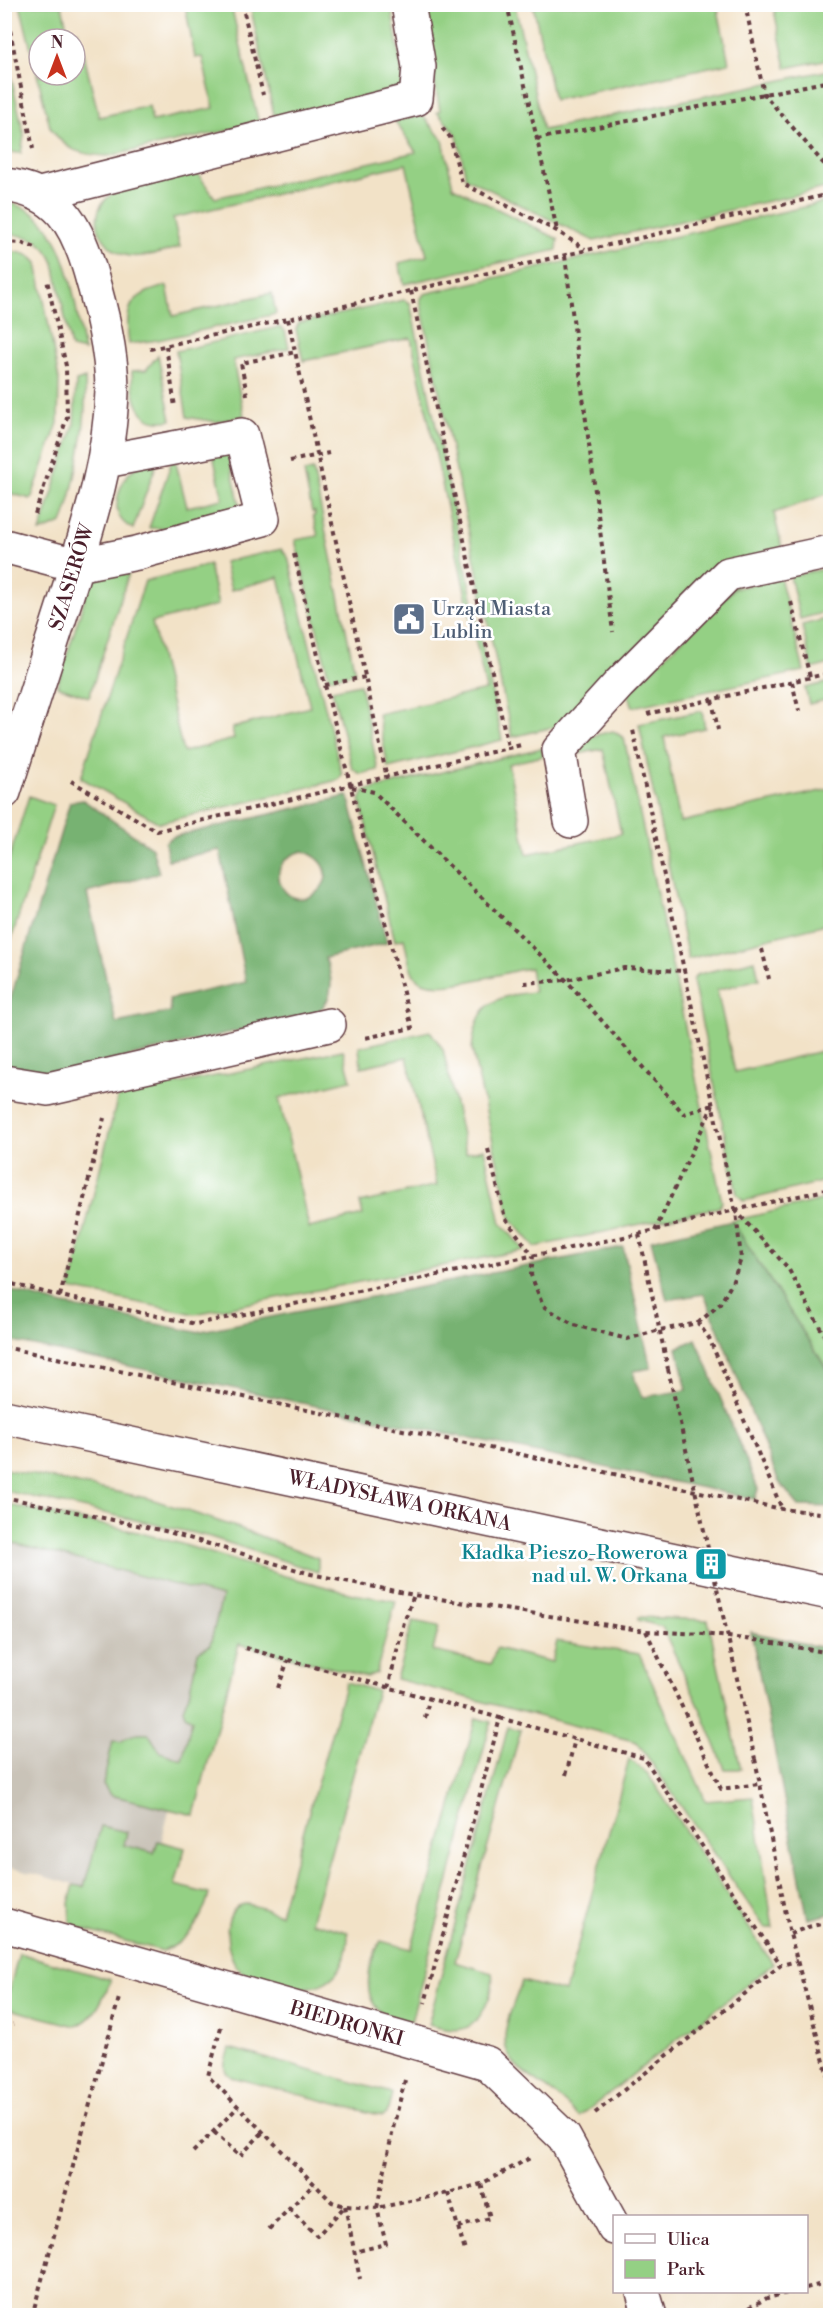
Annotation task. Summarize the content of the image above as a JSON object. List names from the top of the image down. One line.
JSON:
{"streets":{"street":["SZASERÓW","WŁADYSŁAWA ORKANA","BIEDRONKI"]},"places":{"public building":["Urząd Miasta Lublin"],"building":["Kładka Pieszo-Rowerowa nad ul. W. Orkana"]},"legend":["Ulica","Park"],"north":"top"}
